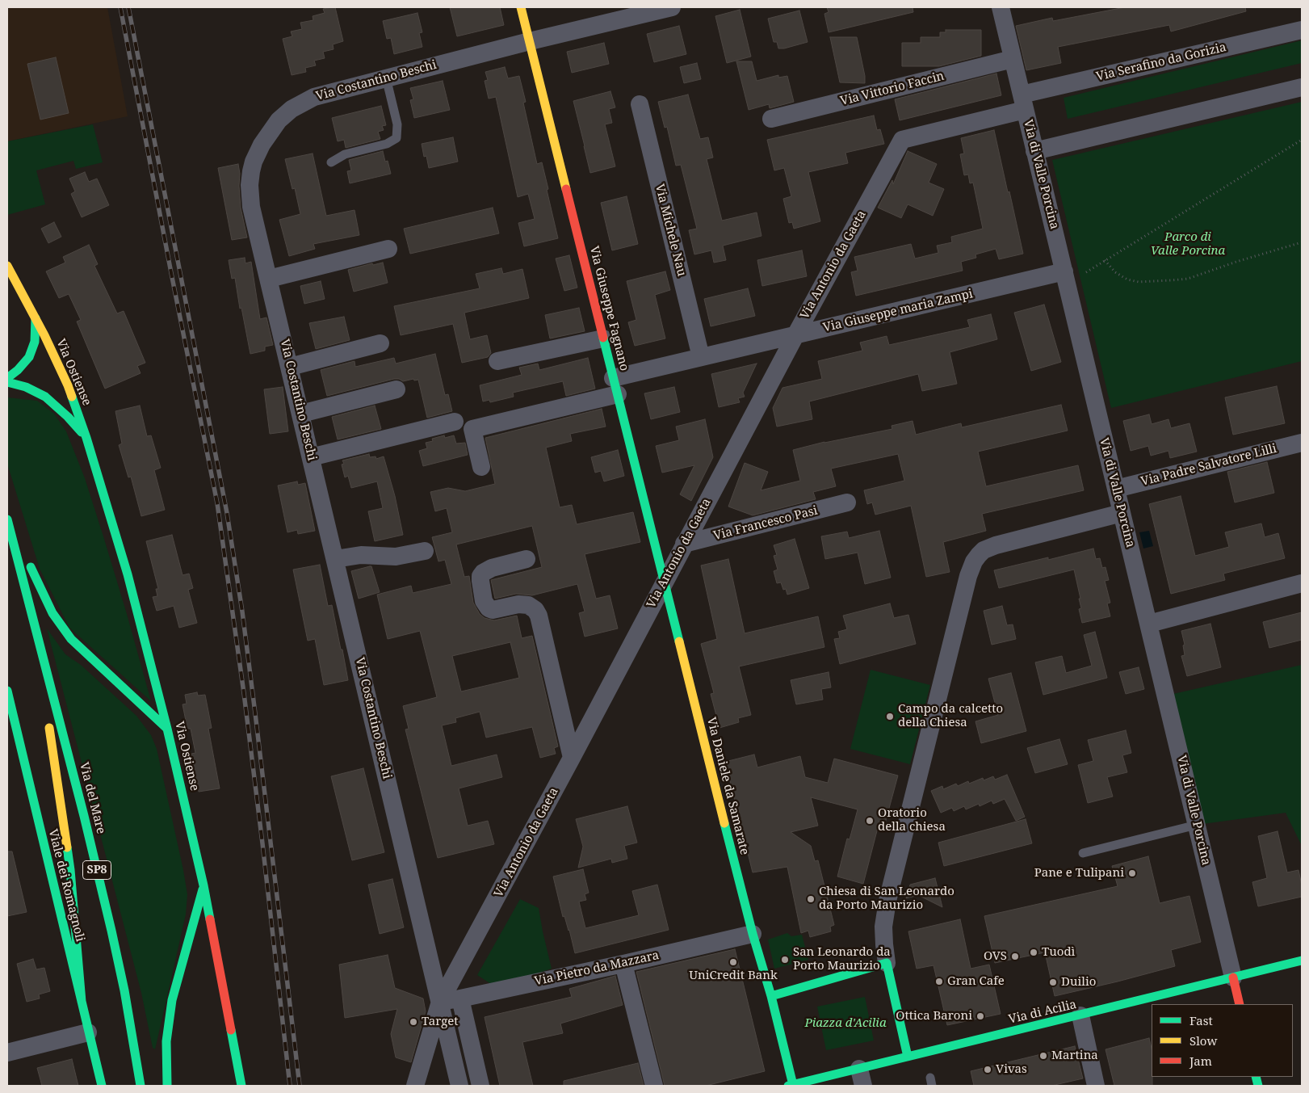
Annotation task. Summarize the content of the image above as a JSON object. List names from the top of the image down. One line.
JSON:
{"streets":{"main road":["Via Giuseppe Fagnano","Via Ostiense","Via Daniele da Samarate","Via del Mare","SP8","Viale dei Romagnoli","Via di Acilia"],"street":["Via Serafino da Gorizia","Via Costantino Beschi","Via Vittorio Faccin","Via di Valle Porcina","Via Michele Nau","Via Antonio da Gaeta","Via Giuseppe maria Zampi","Via Padre Salvatore Lilli","Via Francesco Pasi","Via Pietro da Mazzara"]},"crossings":[["Via Serafino da Gorizia","Via di Valle Porcina"],["Via Serafino da Gorizia","Via Antonio da Gaeta"],["Via Costantino Beschi","Via Antonio da Gaeta"],["Via Costantino Beschi","Via Giuseppe Fagnano"],["Via Costantino Beschi","Via Pietro da Mazzara"],["Via Vittorio Faccin","Via di Valle Porcina"],["Via di Valle Porcina","Via Antonio da Gaeta"],["Via di Valle Porcina","Via Giuseppe maria Zampi"],["Via di Valle Porcina","Via Padre Salvatore Lilli"],["Via di Valle Porcina","Via di Acilia"],["Via Michele Nau","Via Giuseppe maria Zampi"],["Via Antonio da Gaeta","Via Giuseppe Fagnano"],["Via Antonio da Gaeta","Via Giuseppe maria Zampi"],["Via Antonio da Gaeta","Via Francesco Pasi"],["Via Antonio da Gaeta","Via Daniele da Samarate"],["Via Antonio da Gaeta","Via Pietro da Mazzara"],["Via Giuseppe Fagnano","Via Giuseppe maria Zampi"],["Via Giuseppe Fagnano","Via Daniele da Samarate"],["Via Daniele da Samarate","Via Pietro da Mazzara"],["Via Daniele da Samarate","Via di Acilia"]],"parks":["Parco di Valle Porcina","Piazza d'Acilia"],"places":["Campo da calcetto della Chiesa","Oratorio della chiesa","Pane e Tulipani","Chiesa di San Leonardo da Porto Maurizio","Tuodì","OVS","San Leonardo da Porto Maurizio","UniCredit Bank","Gran Cafe","Duilio","Ottica Baroni","Target","Martina","Vivas"],"legend":["Fast","Slow","Jam"]}
